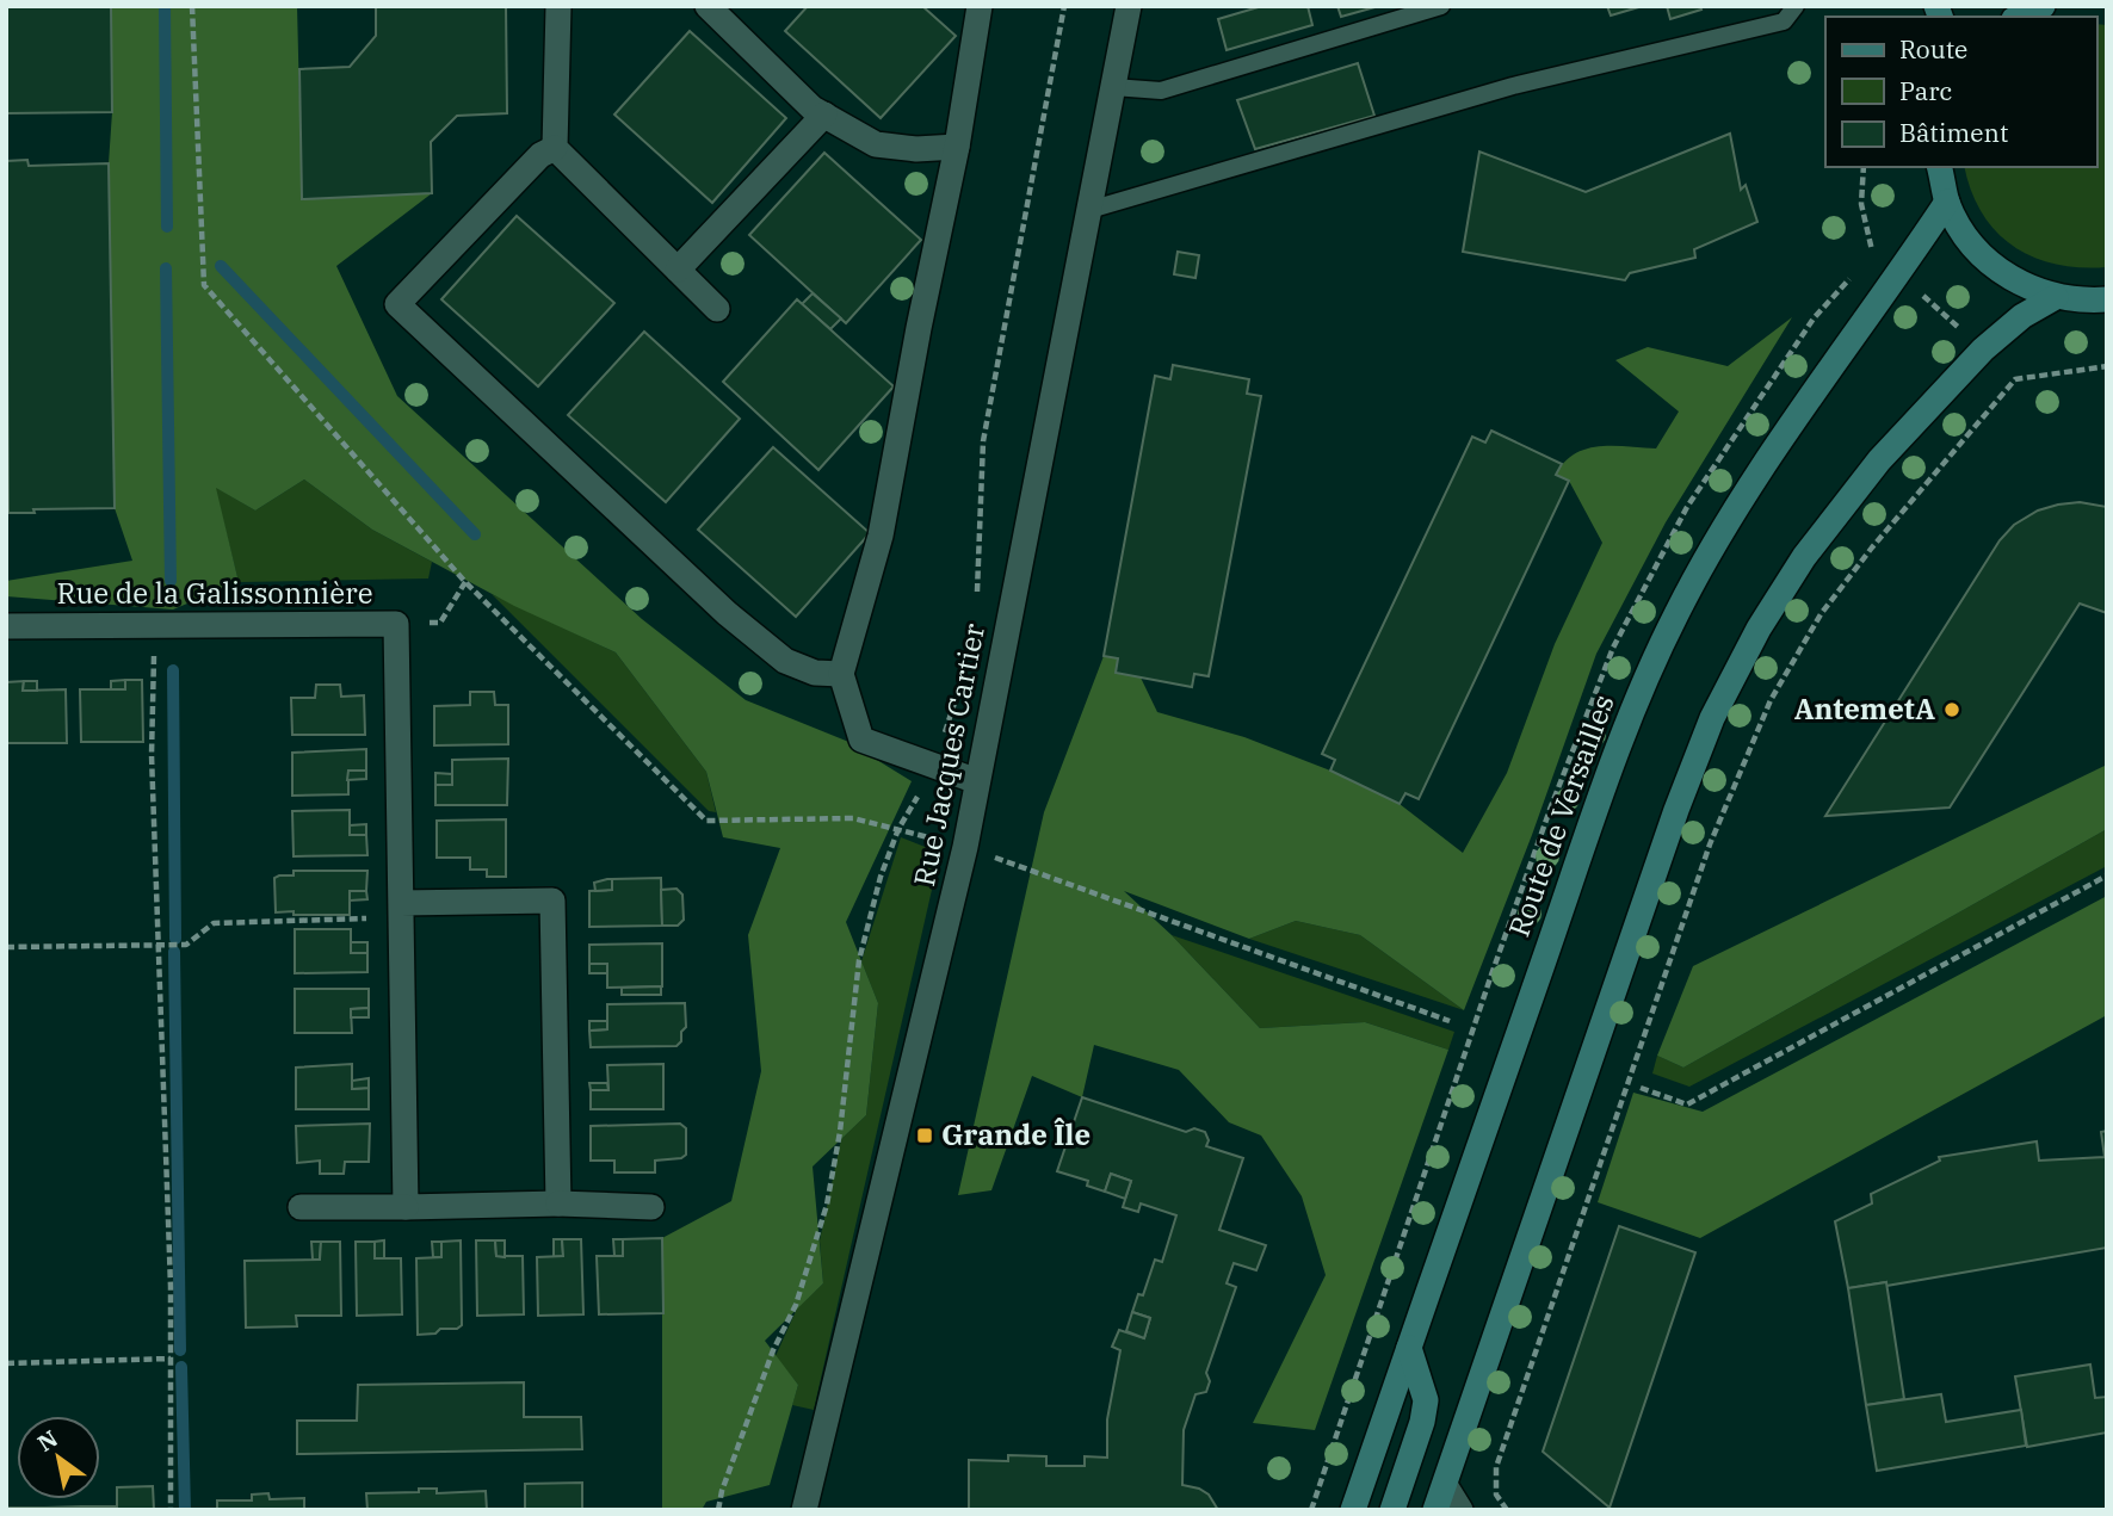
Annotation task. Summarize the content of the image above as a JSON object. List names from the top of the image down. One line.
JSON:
{"streets":{"main road":["Route de Versailles"],"street":["Rue de la Galissonnière","Rue Jacques Cartier"]},"places":{"other":["AntemetA"],"transit":["Grande Île"]},"legend":["Route","Parc","Bâtiment"],"north":"top left"}
